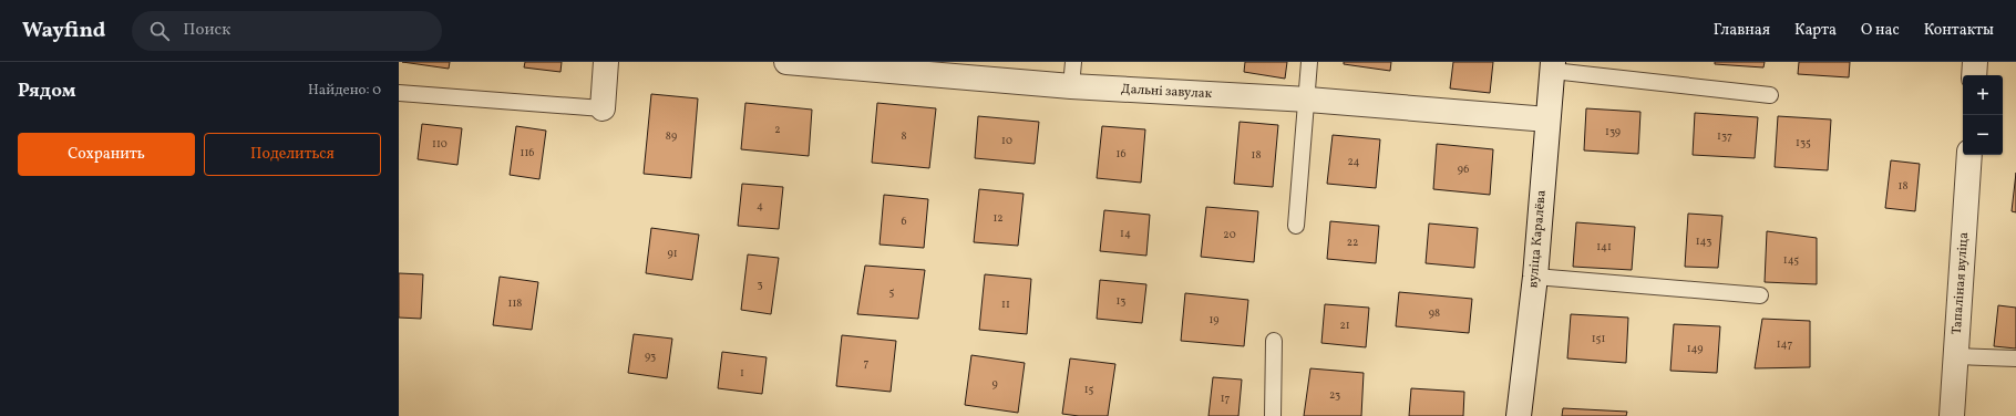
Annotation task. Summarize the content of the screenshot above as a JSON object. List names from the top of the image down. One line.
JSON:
{"streets":{"street":["Дальні завулак","вуліца Каралёва","Тапаліная вуліца"]},"crossings":[["Дальні завулак","вуліца Каралёва"]],"house_numbers":["2","139","89","8","137","10","135","110","116","16","18","24","96","18","4","12","6","14","20","143","22","141","91","145","3","5","13","118","11","98","19","21","151","147","149","93","7","1","9","15","23","17"],"page":{"header":"Wayfind","search":"Поиск","nav":["Главная","Карта","О нас","Контакты"],"heading":["Рядом","Найдено: 0"],"map_buttons":["+","−"],"buttons":["Сохранить","Поделиться"]}}
